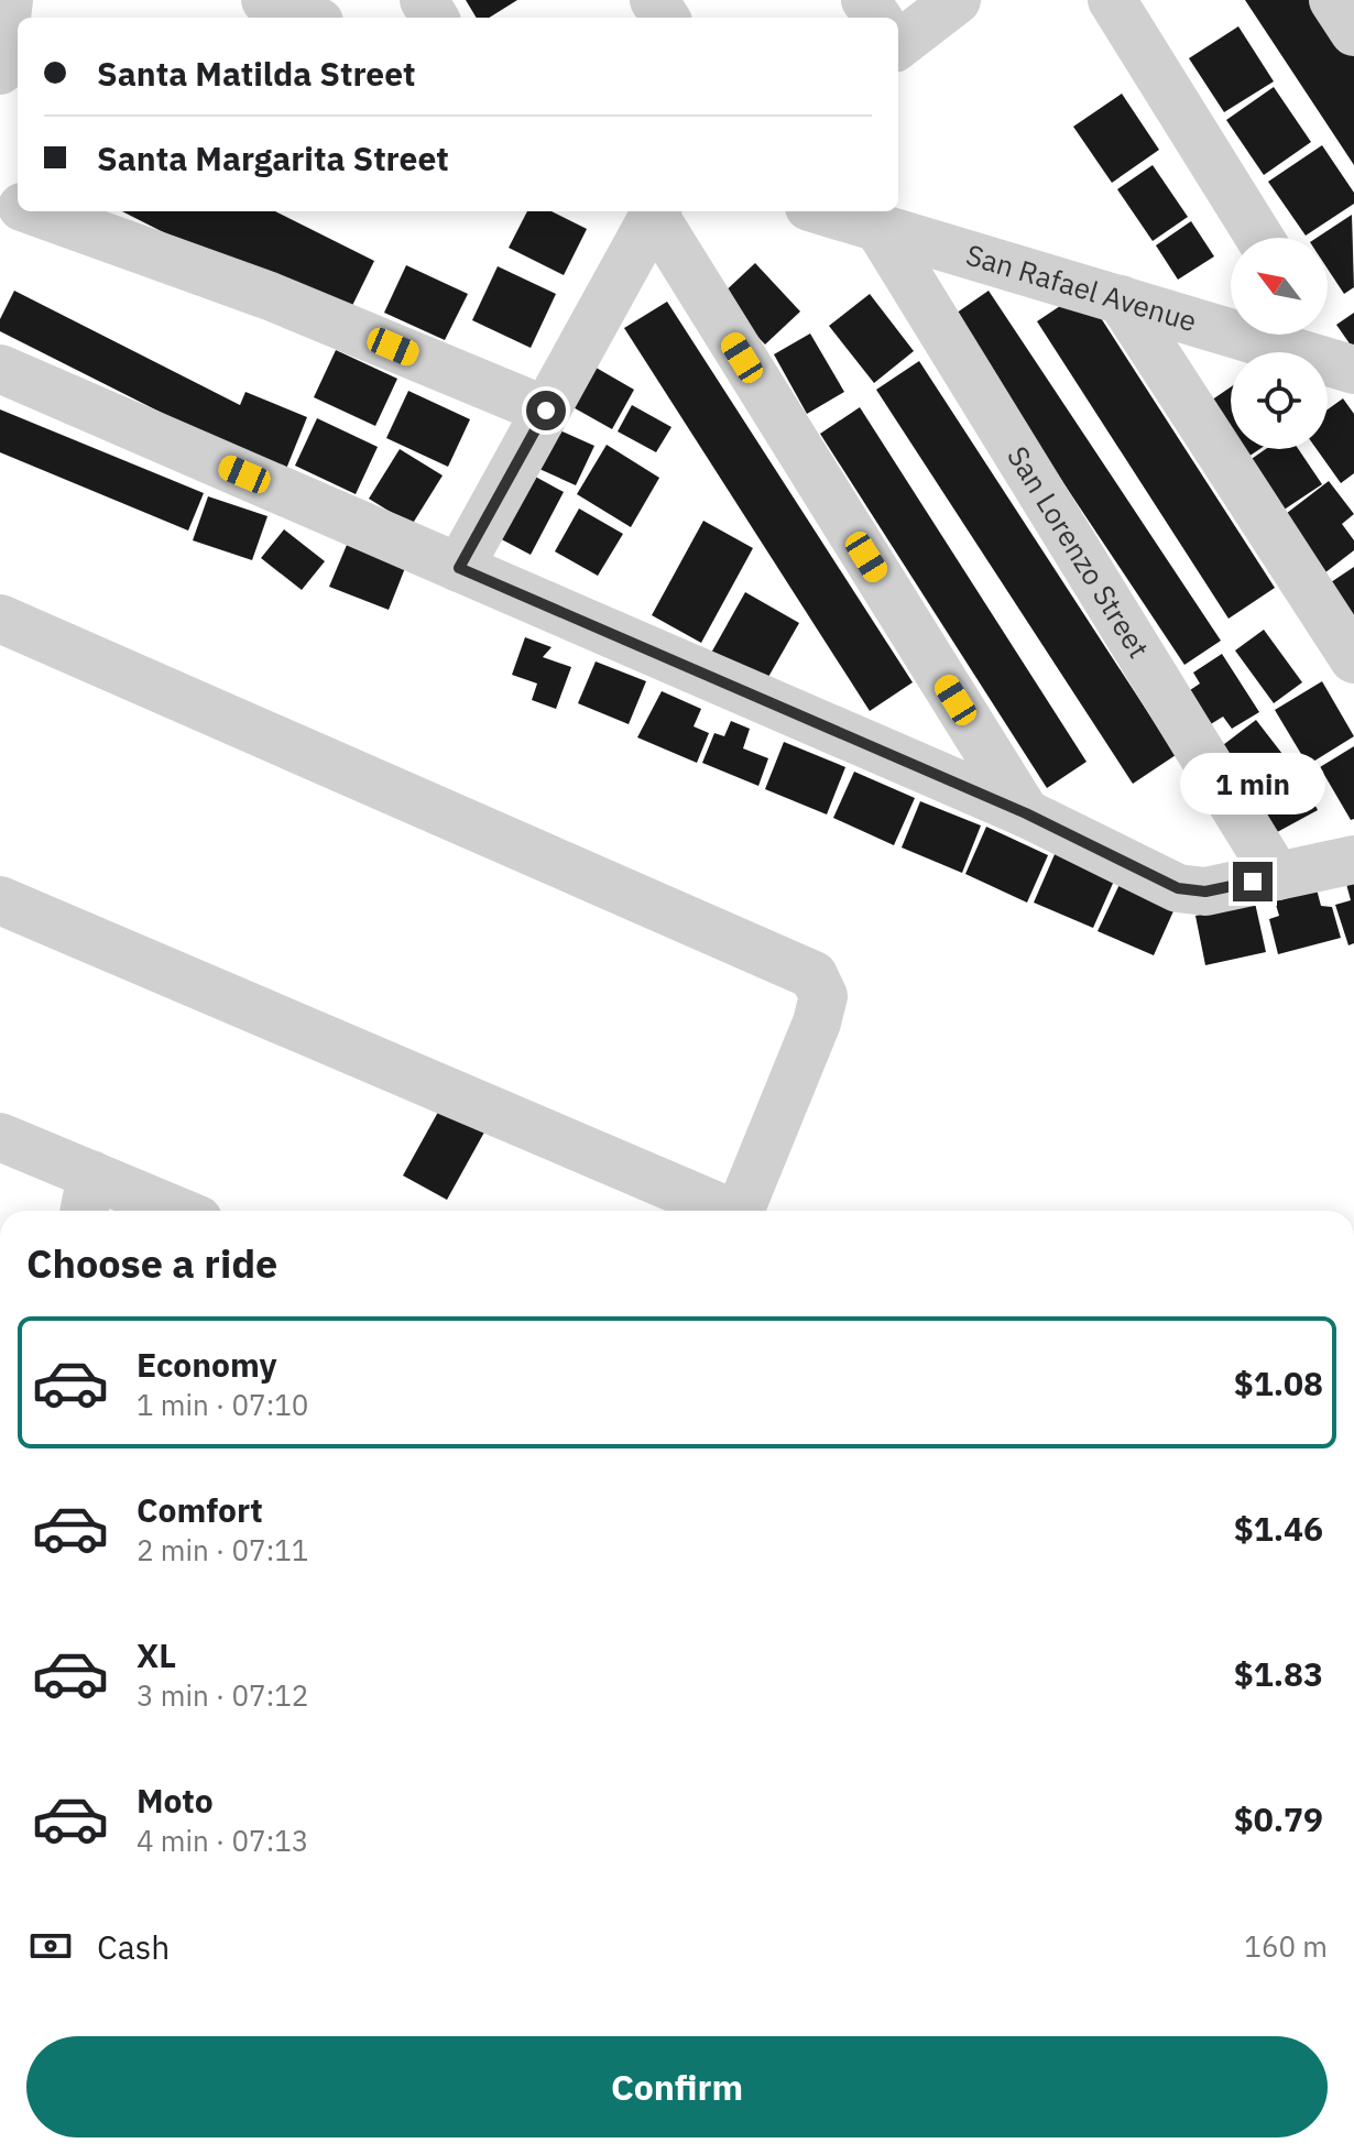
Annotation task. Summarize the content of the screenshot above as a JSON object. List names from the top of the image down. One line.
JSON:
{"streets":{"street":["San Rafael Avenue","San Lorenzo Street"]},"crossings":[["San Rafael Avenue","San Lorenzo Street"]],"north":"top left","page":{"banner":["Santa Matilda Street","Santa Margarita Street"],"bubble":"1 min","heading":"Choose a ride","list":[{"name":"Economy","note":"1 min · 07:10","value":"$1.08"},{"name":"Comfort","note":"2 min · 07:11","value":"$1.46"},{"name":"XL","note":"3 min · 07:12","value":"$1.83"},{"name":"Moto","note":"4 min · 07:13","value":"$0.79"}],"pay":["Cash","160 m"],"buttons":"Confirm"}}
